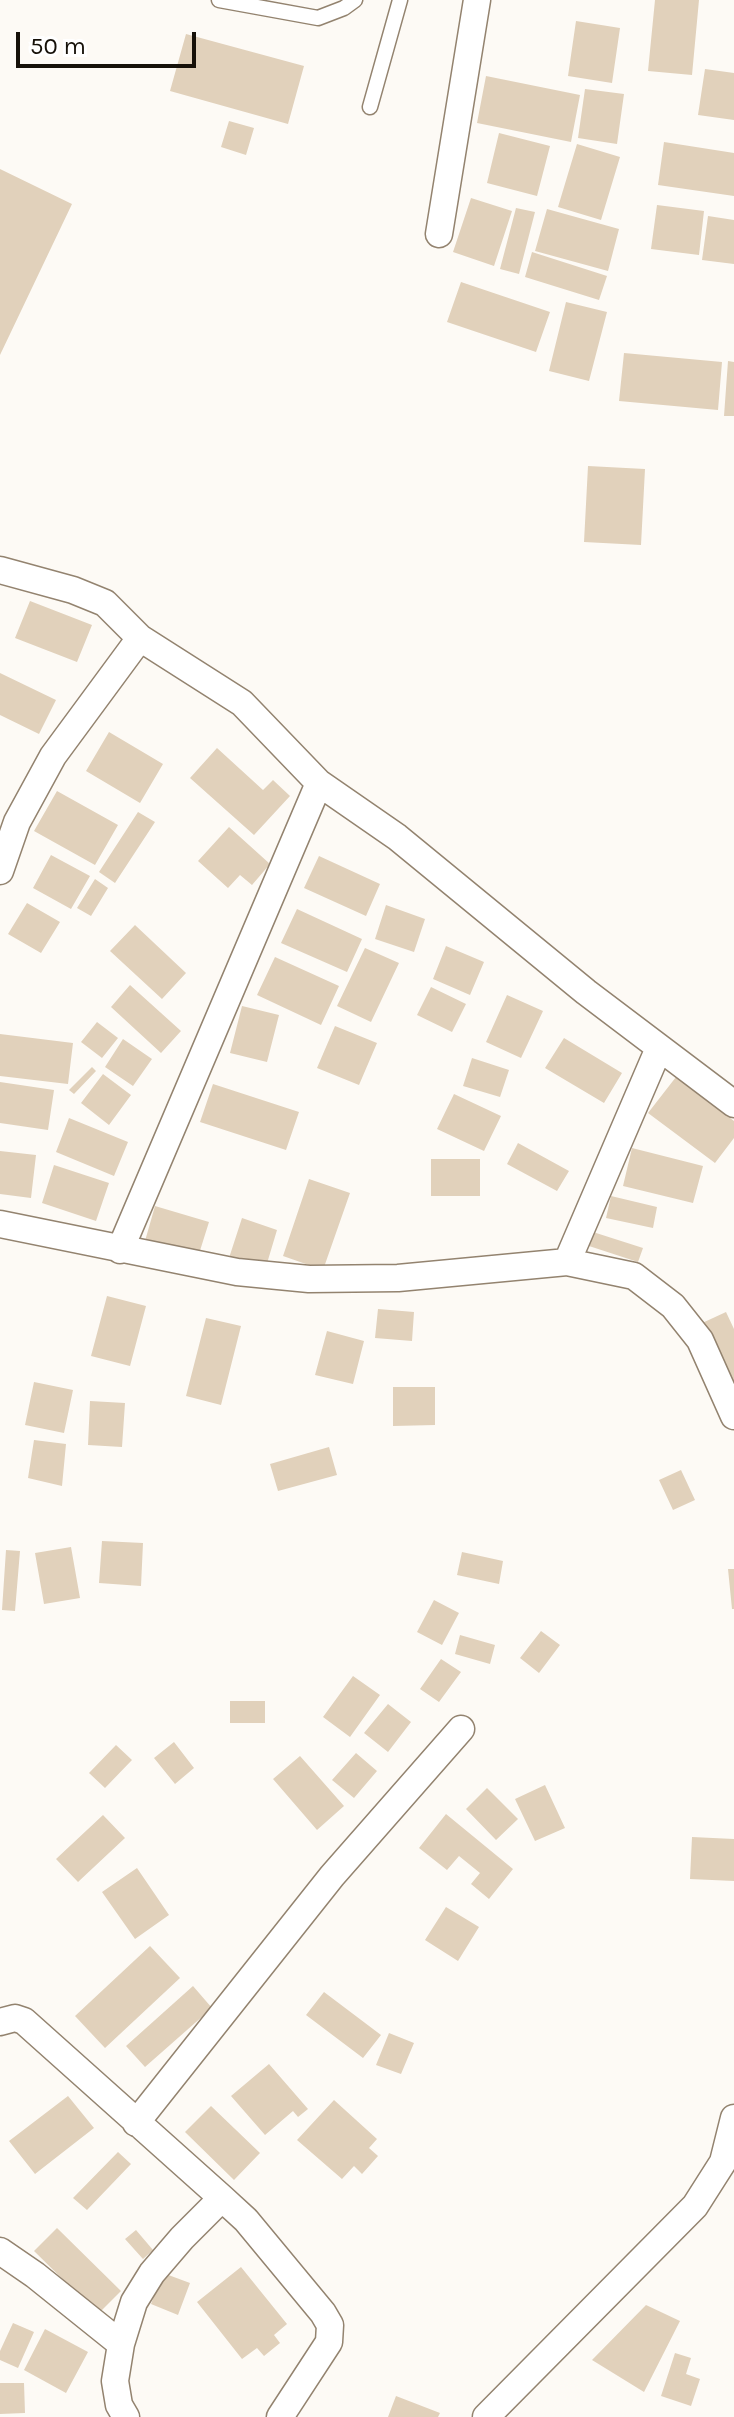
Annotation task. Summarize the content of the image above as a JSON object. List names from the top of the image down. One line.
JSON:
{"scale_bar":"50 m"}
